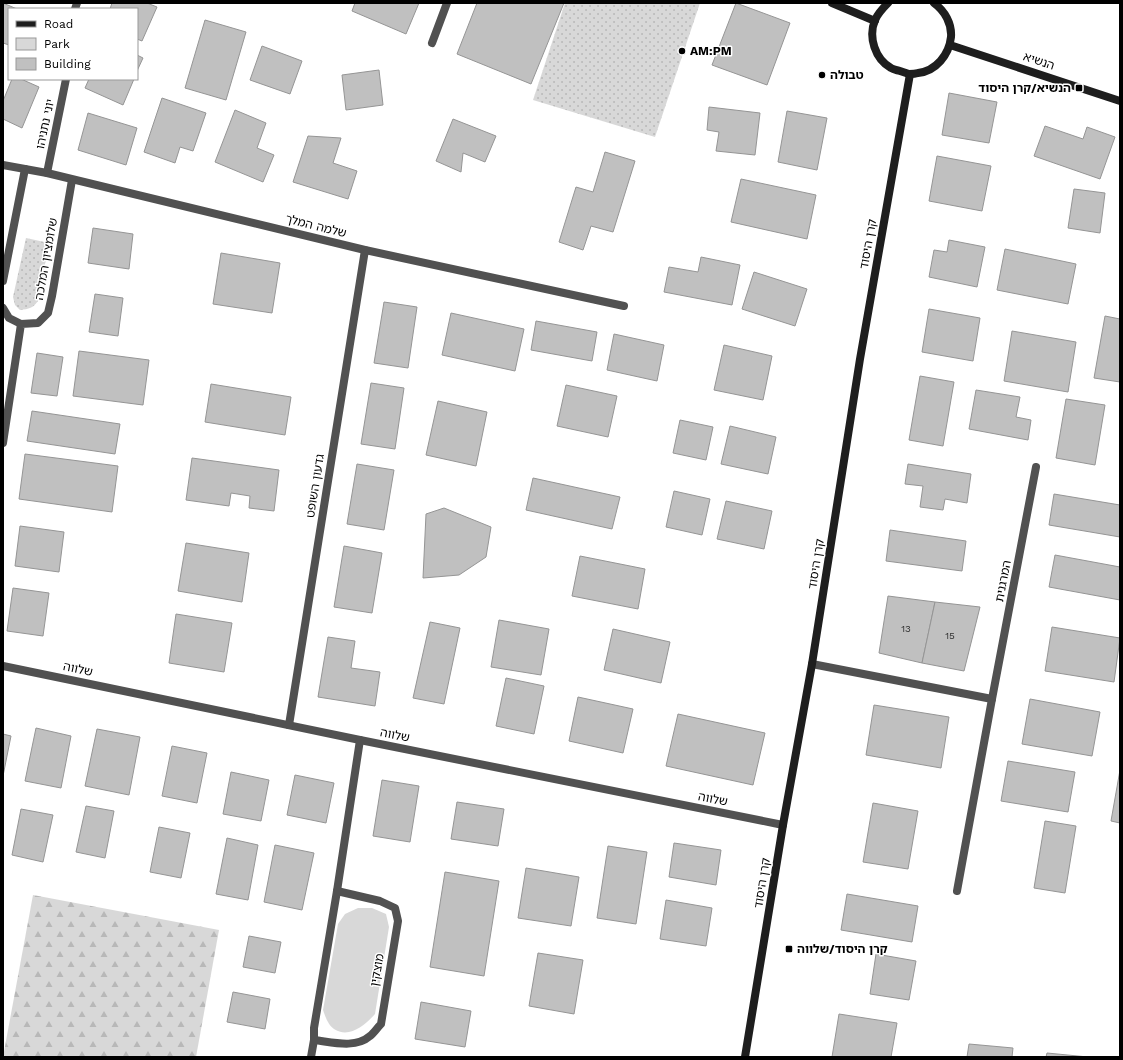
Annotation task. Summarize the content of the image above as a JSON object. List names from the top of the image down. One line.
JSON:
{"streets":{"street":["הנשיא","יוני נתניהו","שלמה המלך","קרן היסוד","שלומציון המלכה","גדעון השופט","המרגנית","שלווה","מוצקין"]},"crossings":[["יוני נתניהו","שלמה המלך"],["שלמה המלך","שלומציון המלכה"],["שלמה המלך","גדעון השופט"],["קרן היסוד","שלווה"],["גדעון השופט","שלווה"]],"places":{"other":["AM:PM","טבולה"],"transit":["הנשיא/קרן היסוד","קרן היסוד/שלווה"]},"house_numbers":["13","15"],"legend":["Road","Park","Building"]}
